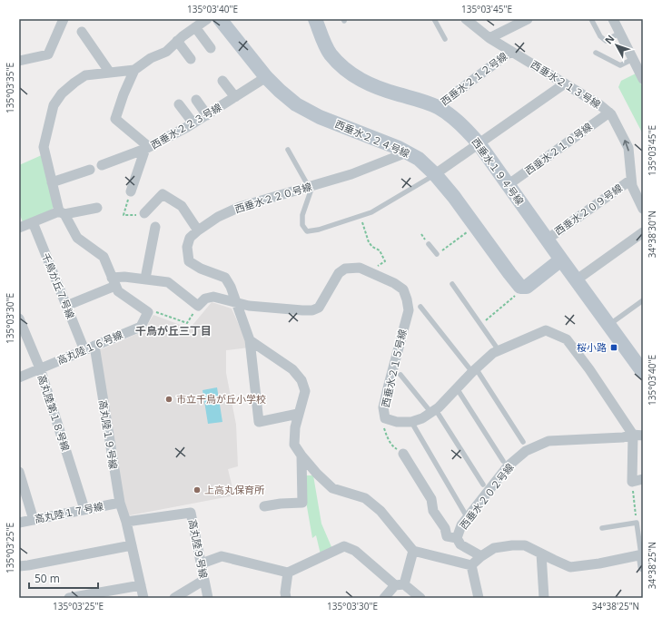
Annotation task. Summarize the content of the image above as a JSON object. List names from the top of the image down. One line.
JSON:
{"streets":{"street":["西垂水２１２号線","西垂水２１３号線","西垂水２２３号線","西垂水２２４号線","西垂水２１０号線","西垂水１９４号線","西垂水２２０号線","西垂水２０９号線","千鳥が丘７号線","高丸陸１６号線","西垂水２１５号線","高丸陸第１８号線","高丸陸１９号線","西垂水２０２号線","高丸陸１７号線","高丸陸９号線"]},"crossings":[["西垂水２１２号線","西垂水２１３号線"],["西垂水２１２号線","西垂水１９４号線"],["西垂水２１３号線","西垂水２１０号線"],["西垂水２１３号線","西垂水２０９号線"],["西垂水２２３号線","西垂水２２４号線"],["西垂水２２４号線","西垂水２２０号線"],["西垂水２１０号線","西垂水１９４号線"],["西垂水１９４号線","西垂水２０９号線"],["西垂水２２０号線","西垂水２１５号線"],["千鳥が丘７号線","高丸陸１６号線"],["高丸陸１６号線","高丸陸第１８号線"],["高丸陸１６号線","高丸陸１９号線"],["西垂水２１５号線","西垂水２０２号線"],["高丸陸第１８号線","高丸陸１７号線"],["高丸陸１９号線","高丸陸１７号線"],["高丸陸１９号線","高丸陸９号線"]],"districts":["千鳥が丘三丁目"],"places":{"transit":["桜小路"],"other":["市立千鳥が丘小学校","上高丸保育所"]},"scale_bar":"50 m","north":"top left","coordinates":["135°03'40\"E","135°03'45\"E","135°03'35\"E","34°38'30\"N","135°03'30\"E","135°03'25\"E","34°38'25\"N"]}
